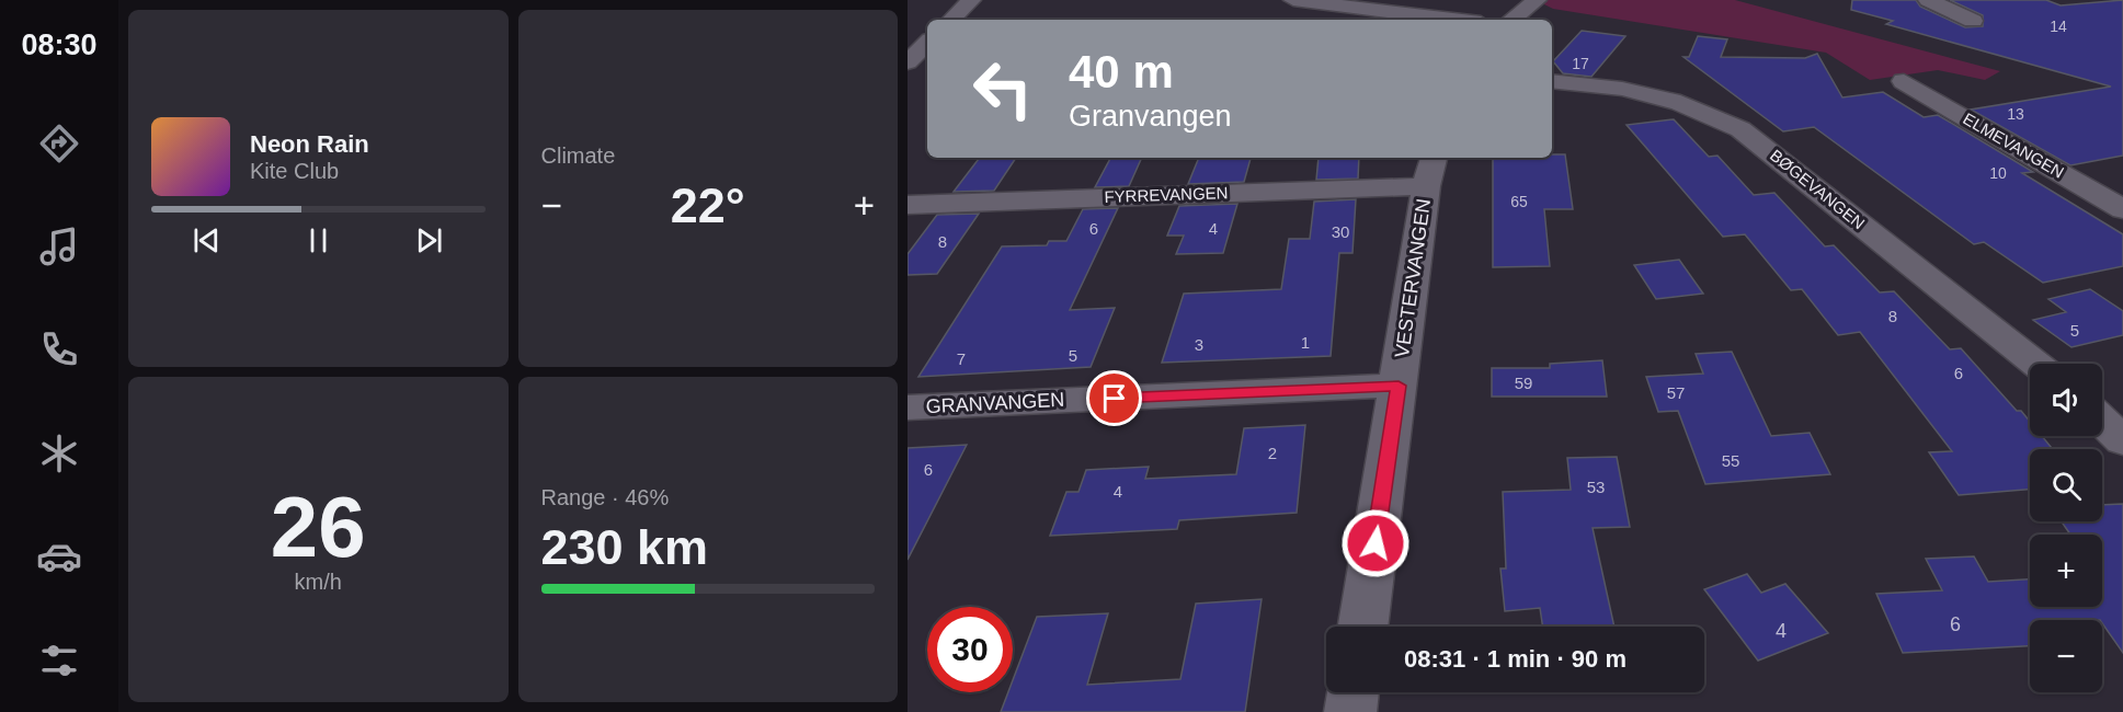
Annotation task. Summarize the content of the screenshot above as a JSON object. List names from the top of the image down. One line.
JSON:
{"streets":{"street":["ELMEVANGEN","BØGEVANGEN","FYRREVANGEN","VESTERVANGEN","GRANVANGEN"]},"crossings":[["FYRREVANGEN","VESTERVANGEN"],["VESTERVANGEN","GRANVANGEN"]],"house_numbers":["14","17","13","10","65","6","4","30","8","8","5","1","3","5","7","6","59","57","2","55","6","53","4","6","4"],"page":{"tabs":"08:30","tile":["Climate",["26","km/h"],["Range · 46%","230 km"]],"turn":["40 m","Granvangen"],"song":["Neon Rain","Kite Club"],"heat":["−","22°","+"],"map_buttons":["+","−"],"limit":"30","trip":"08:31 · 1 min · 90 m"}}
